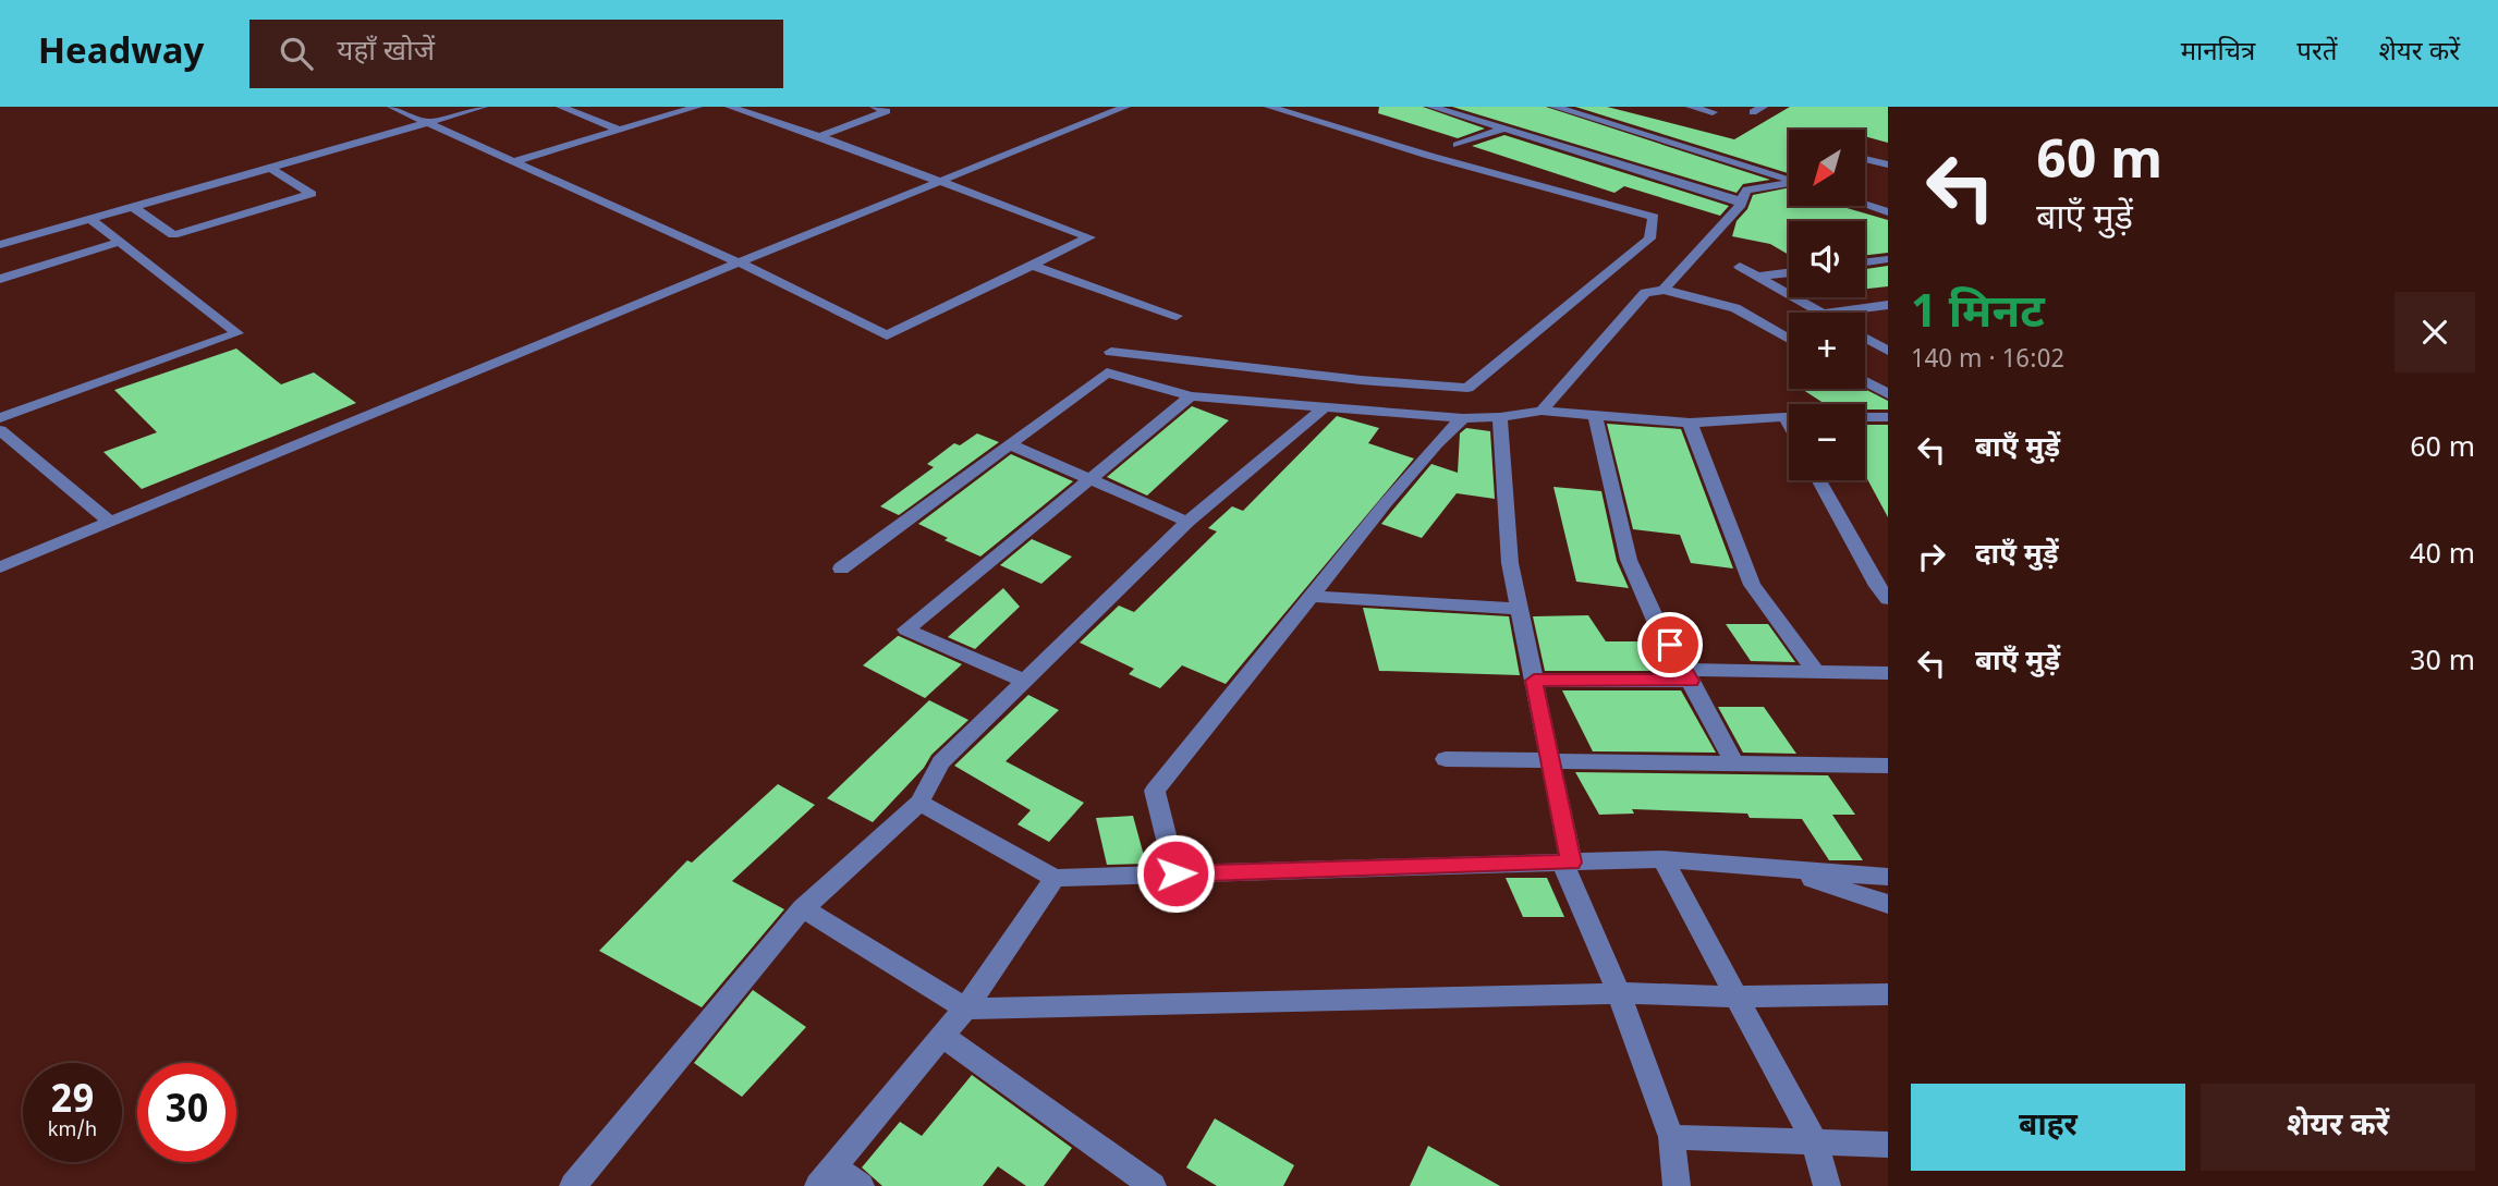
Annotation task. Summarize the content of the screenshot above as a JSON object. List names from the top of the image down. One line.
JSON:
{"north":"bottom left","page":{"header":"Headway","search":"यहाँ खोजें","nav":["मानचित्र","परतें","शेयर करें"],"turn":["60 m","बाएँ मुड़ें"],"map_buttons":["+","−"],"heading":["1 मिनट","140 m · 16:02"],"list":[{"name":"बाएँ मुड़ें","value":"60 m"},{"name":"दाएँ मुड़ें","value":"40 m"},{"name":"बाएँ मुड़ें","value":"30 m"}],"speed":"29 km/h","limit":"30","buttons":["बाहर","शेयर करें"]}}
